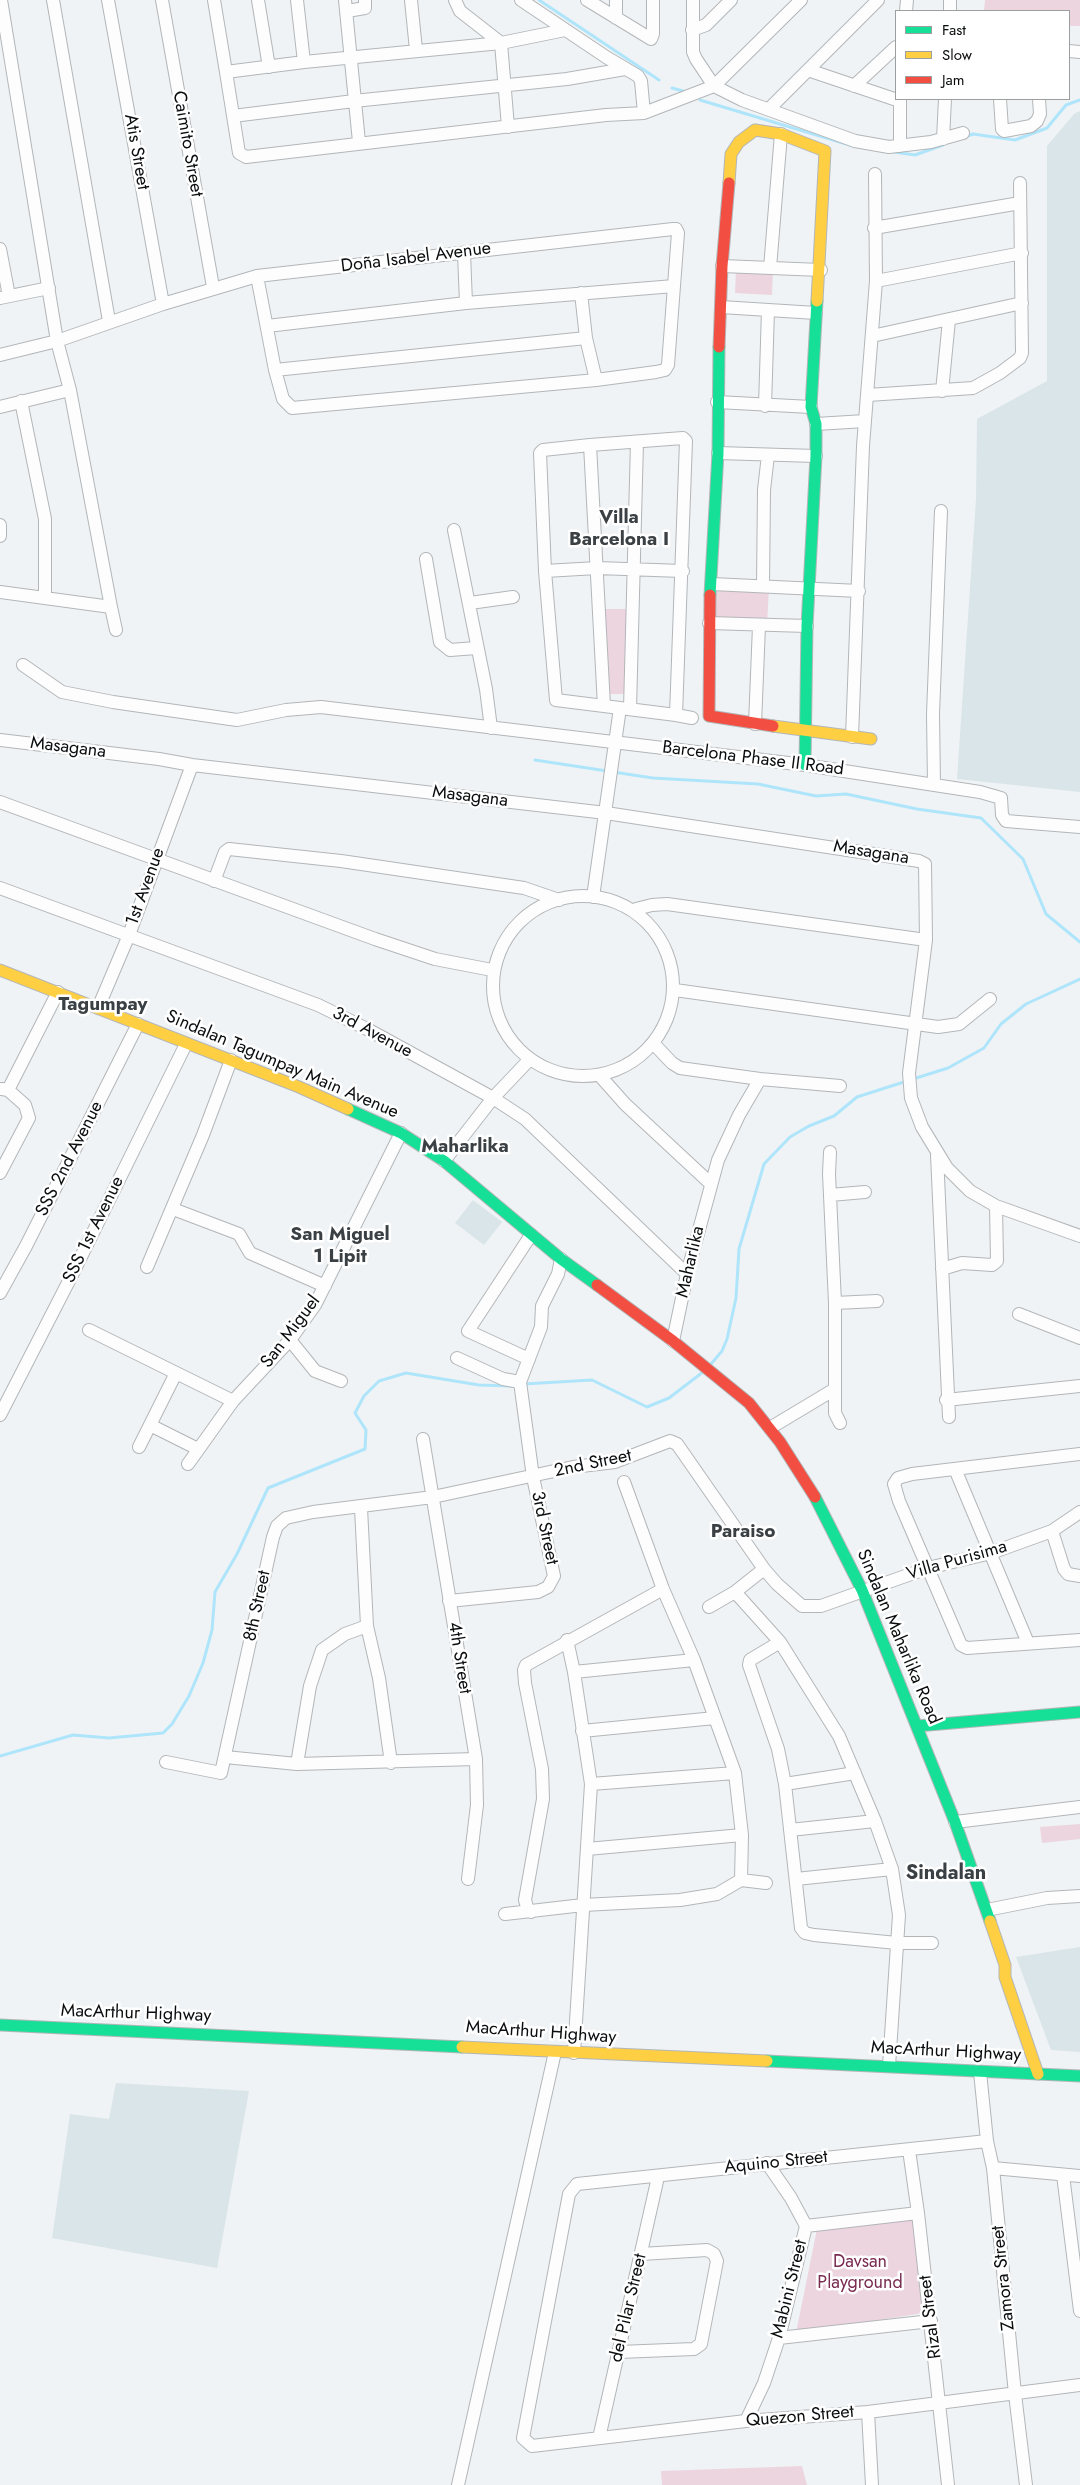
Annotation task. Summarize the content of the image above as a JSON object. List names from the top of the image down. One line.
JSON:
{"streets":{"main road":["Sindalan Tagumpay Main Avenue","Sindalan Maharlika Road","MacArthur Highway"],"street":["Caimito Street","Atis Street","Doña Isabel Avenue","Masagana","Barcelona Phase II Road","1st Avenue","3rd Avenue","SSS 2nd Avenue","SSS 1st Avenue","Maharlika","San Miguel","2nd Street","3rd Street","Villa Purisima","8th Street","4th Street","Aquino Street","Zamora Street","Mabini Street","del Pilar Street","Rizal Street","Quezon Street"]},"crossings":[["Caimito Street","Doña Isabel Avenue"],["Atis Street","Doña Isabel Avenue"],["Masagana","1st Avenue"],["1st Avenue","3rd Avenue"],["3rd Avenue","Maharlika"],["Sindalan Tagumpay Main Avenue","SSS 2nd Avenue"],["Sindalan Tagumpay Main Avenue","SSS 1st Avenue"],["Sindalan Tagumpay Main Avenue","Maharlika"],["Sindalan Tagumpay Main Avenue","San Miguel"],["Sindalan Tagumpay Main Avenue","Sindalan Maharlika Road"],["2nd Street","3rd Street"],["2nd Street","Villa Purisima"],["2nd Street","8th Street"],["2nd Street","Sindalan Maharlika Road"],["2nd Street","4th Street"],["3rd Street","4th Street"],["Villa Purisima","Sindalan Maharlika Road"],["Sindalan Maharlika Road","MacArthur Highway"],["MacArthur Highway","Zamora Street"],["Aquino Street","Zamora Street"],["Aquino Street","Mabini Street"],["Aquino Street","del Pilar Street"],["Aquino Street","Rizal Street"],["Aquino Street","Quezon Street"],["Zamora Street","Quezon Street"],["Mabini Street","Quezon Street"],["del Pilar Street","Quezon Street"],["Rizal Street","Quezon Street"]],"districts":["Villa Barcelona I","Tagumpay","Maharlika","San Miguel 1 Lipit","Paraiso","Sindalan"],"parks":["Davsan Playground"],"legend":["Fast","Slow","Jam"]}
